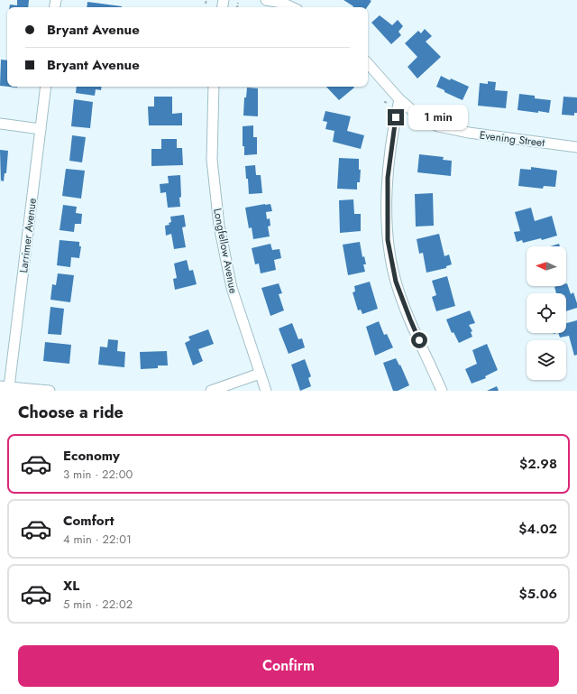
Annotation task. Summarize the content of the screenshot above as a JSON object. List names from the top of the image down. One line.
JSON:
{"streets":{"street":["Evening Street","Larrimer Avenue","Longfellow Avenue"]},"north":"left","page":{"banner":["Bryant Avenue","Bryant Avenue"],"bubble":"1 min","heading":"Choose a ride","list":[{"name":"Economy","note":"3 min · 22:00","value":"$2.98"},{"name":"Comfort","note":"4 min · 22:01","value":"$4.02"},{"name":"XL","note":"5 min · 22:02","value":"$5.06"}],"buttons":"Confirm"}}
